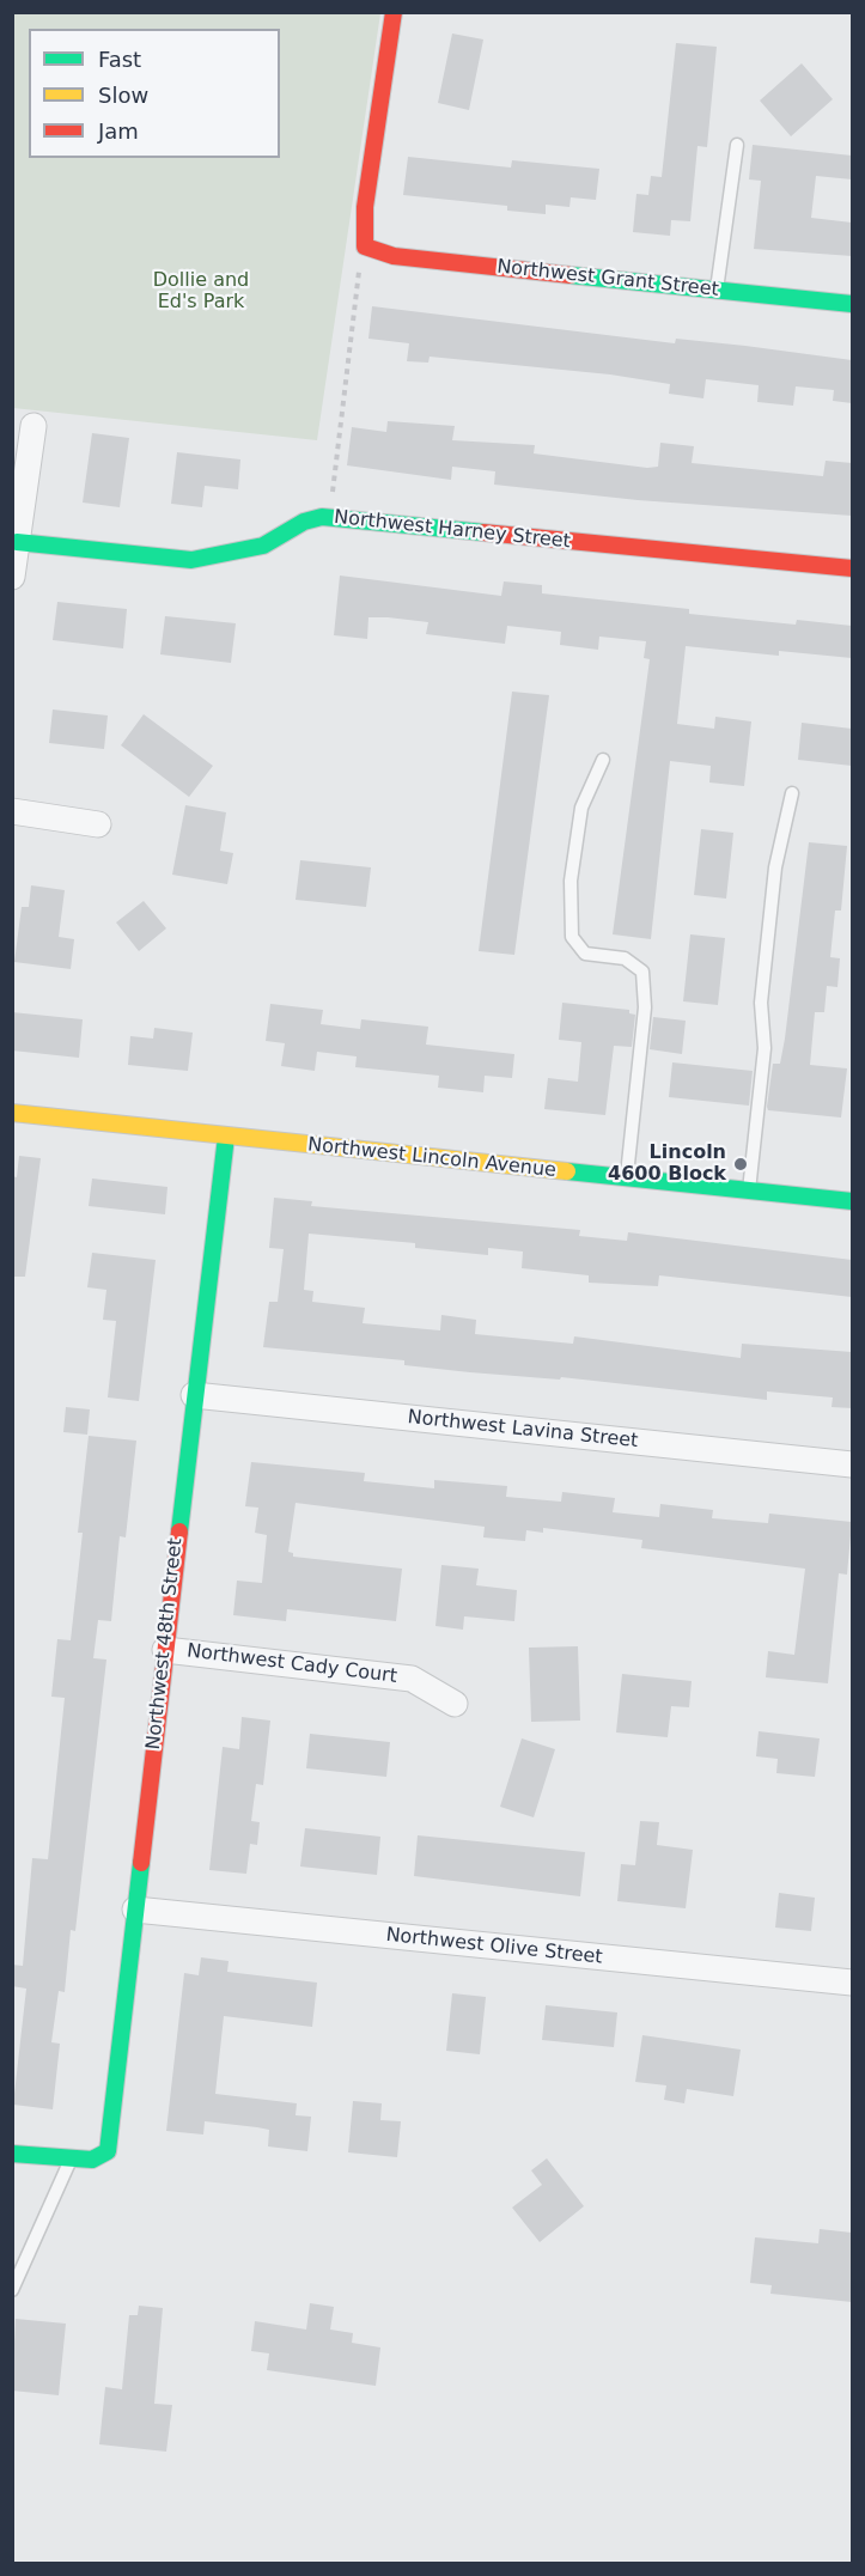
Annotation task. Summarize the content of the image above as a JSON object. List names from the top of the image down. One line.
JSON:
{"streets":{"street":["Northwest Grant Street","Northwest Harney Street","Northwest Lincoln Avenue","Northwest Lavina Street","Northwest 48th Street","Northwest Cady Court","Northwest Olive Street"]},"crossings":[["Northwest Lincoln Avenue","Northwest 48th Street"],["Northwest Lavina Street","Northwest 48th Street"],["Northwest 48th Street","Northwest Cady Court"],["Northwest 48th Street","Northwest Olive Street"]],"parks":["Dollie and Ed's Park"],"places":["Lincoln 4600 Block"],"legend":["Fast","Slow","Jam"]}
